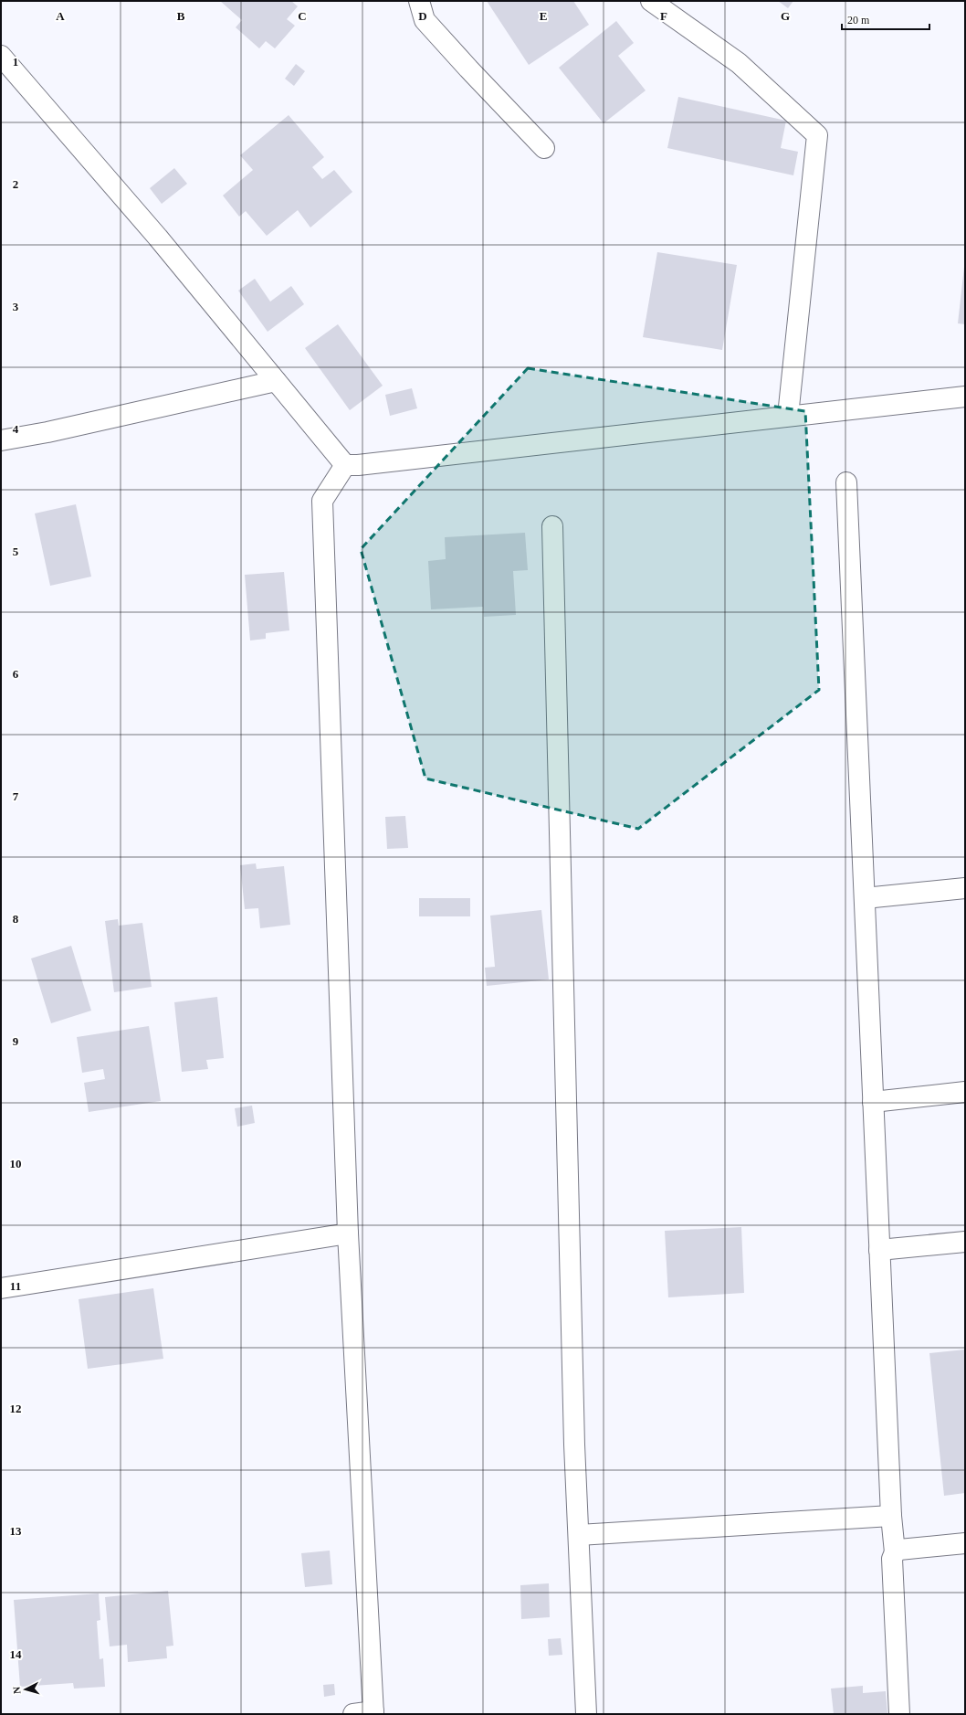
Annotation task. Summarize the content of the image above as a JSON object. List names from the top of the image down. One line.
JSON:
{"scale_bar":"20 m","north":"left","grid":{"columns":["A","B","C","D","E","F","G"],"rows":["1","2","3","4","5","6","7","8","9","10","11","12","13","14"]}}
